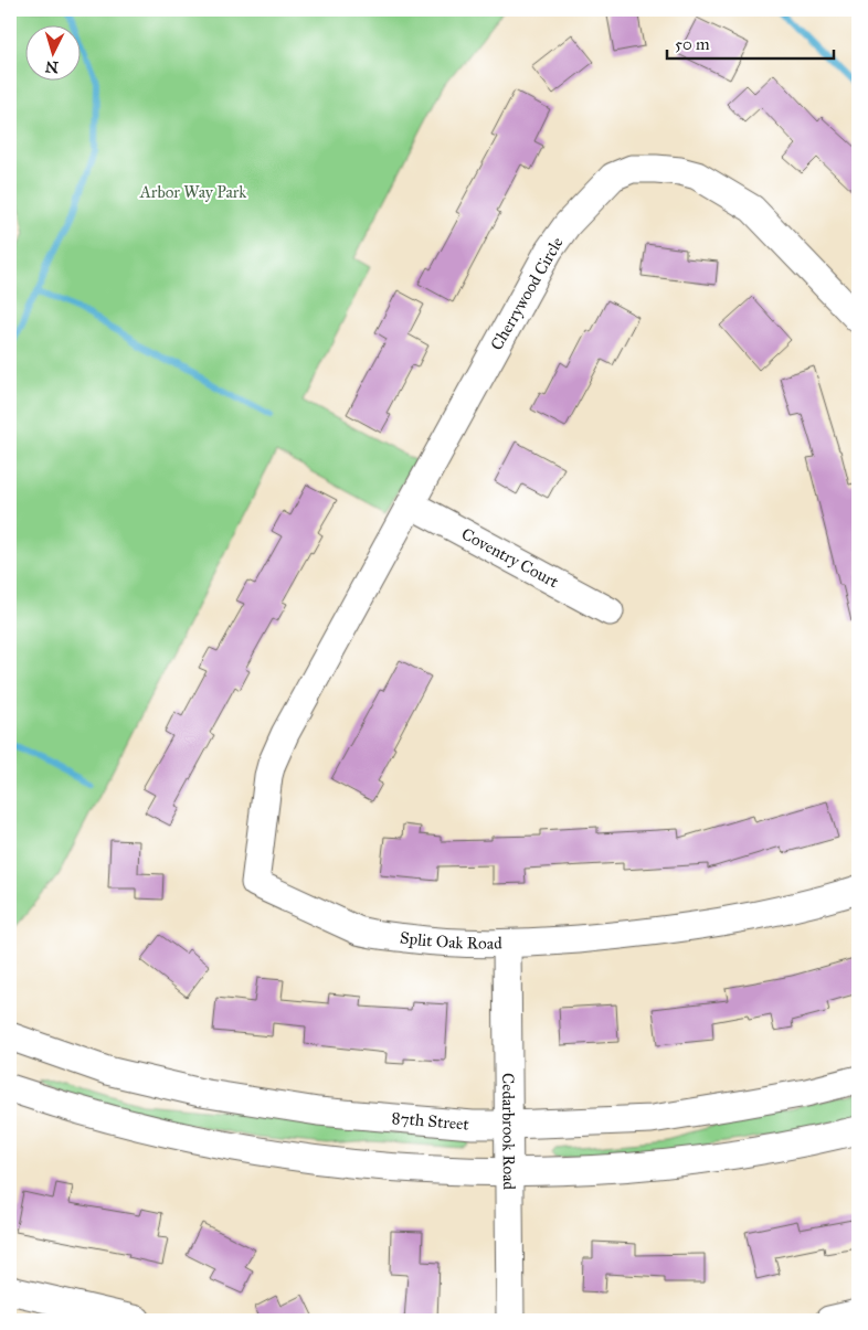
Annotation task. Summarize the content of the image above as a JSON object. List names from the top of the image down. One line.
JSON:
{"streets":{"street":["Cherrywood Circle","Coventry Court","Split Oak Road","87th Street","Cedarbrook Road"]},"crossings":[["Cherrywood Circle","Coventry Court"],["Cherrywood Circle","Split Oak Road"],["Split Oak Road","Cedarbrook Road"],["87th Street","Cedarbrook Road"]],"parks":["Arbor Way Park"],"scale_bar":"50 m","north":"bottom"}
